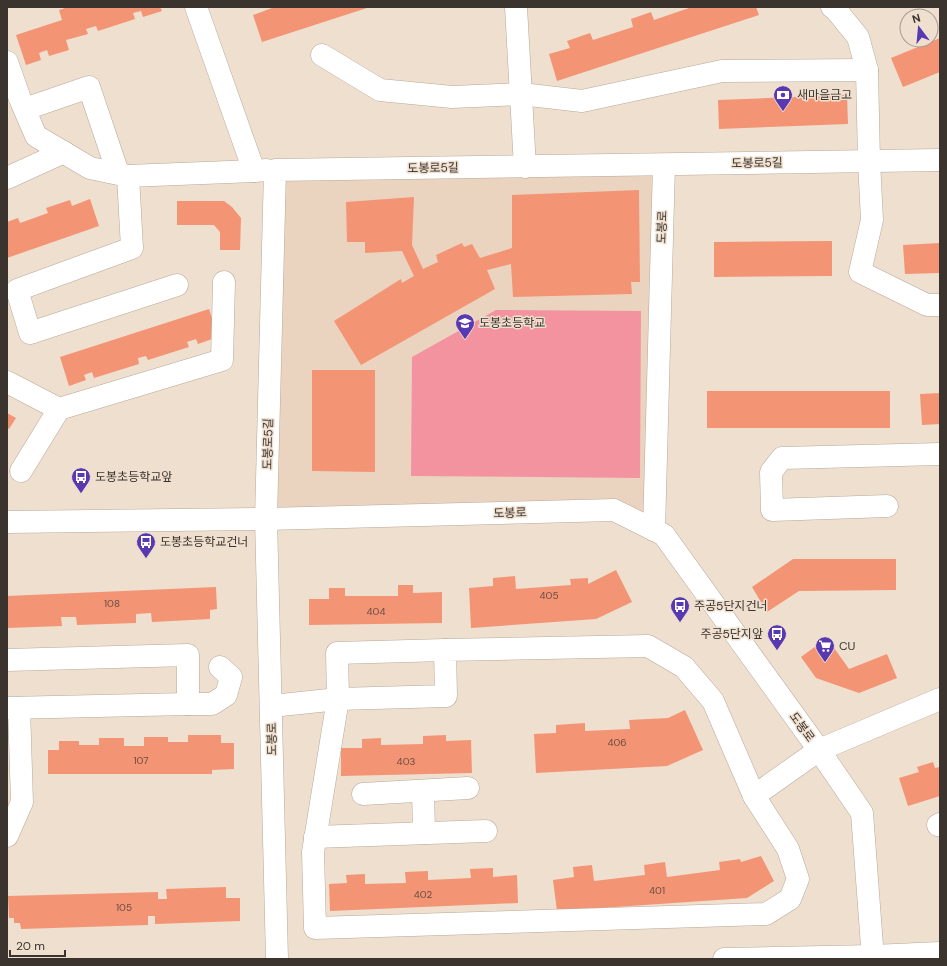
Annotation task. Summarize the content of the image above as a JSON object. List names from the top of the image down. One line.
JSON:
{"streets":{"street":["도봉로5길","도봉로"]},"crossings":[["도봉로5길","도봉로"]],"places":{"bank":["새마을금고"],"school or university":["도봉초등학교"],"bus stop":["도봉초등학교앞","도봉초등학교건너","주공5단지건너","주공5단지앞"],"supermarket":["CU"]},"house_numbers":["405","108","404","406","107","403","401","402","105"],"scale_bar":"20 m","north":"top"}
